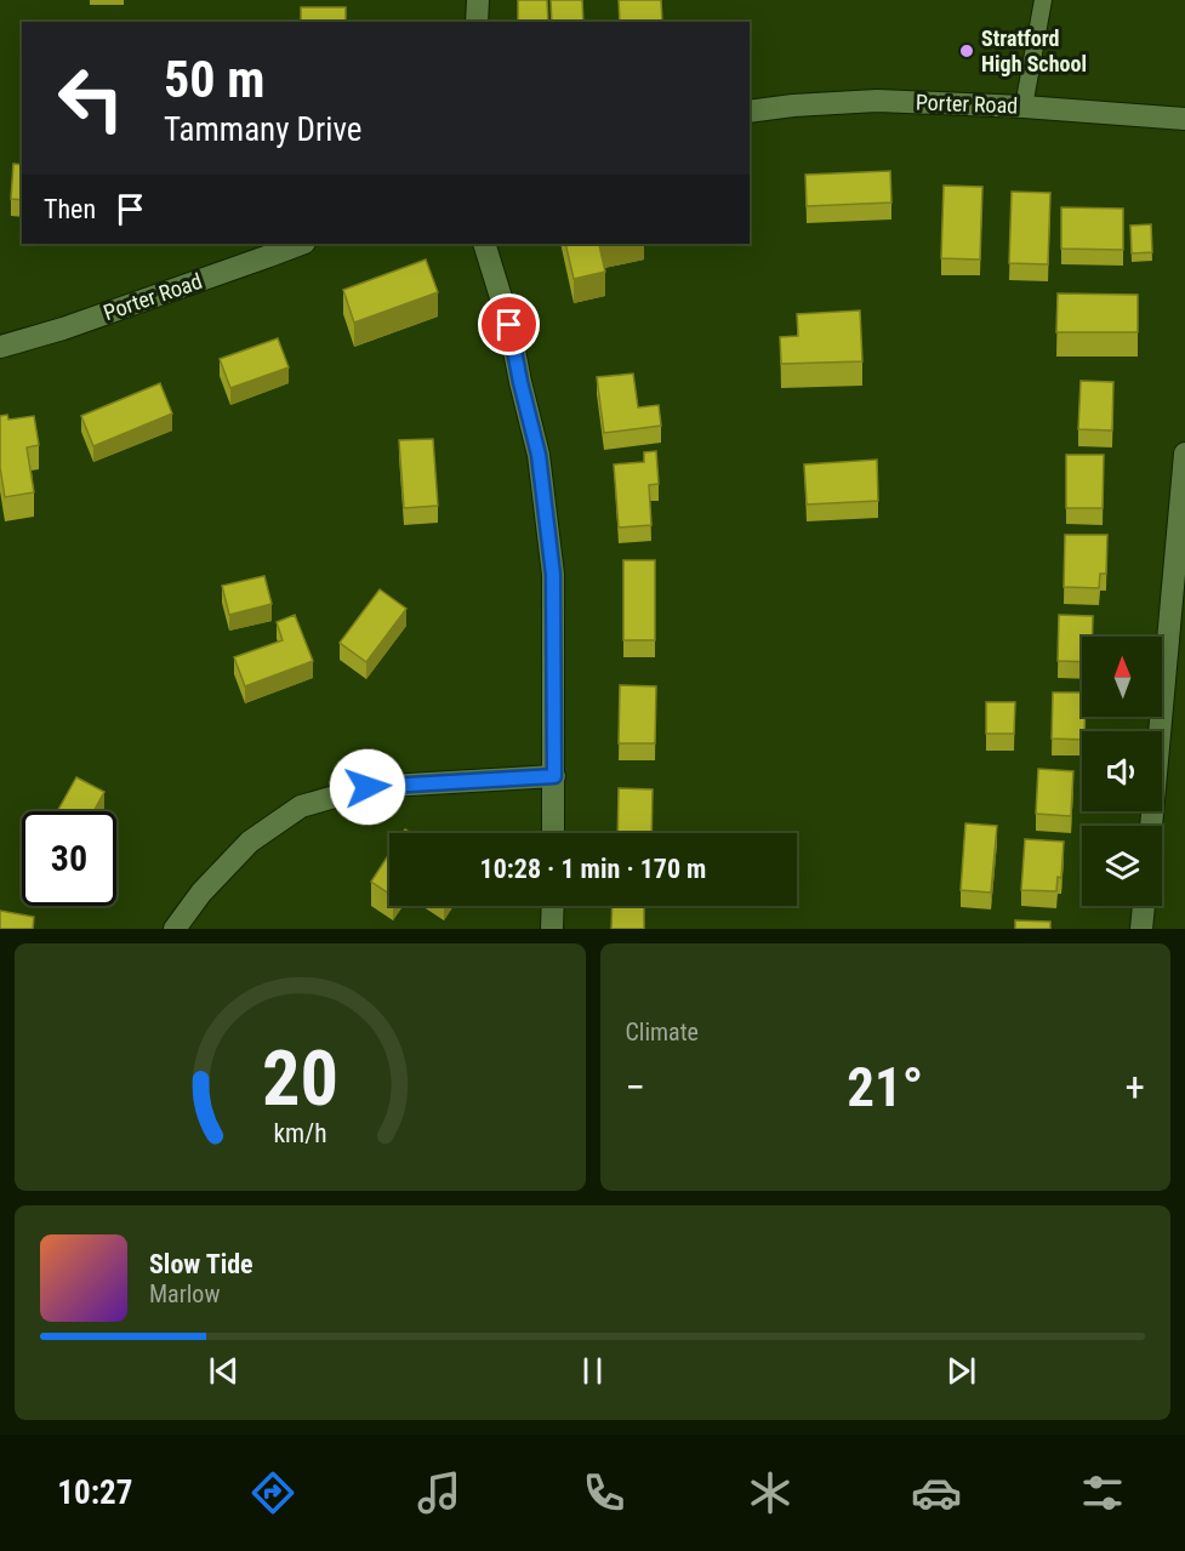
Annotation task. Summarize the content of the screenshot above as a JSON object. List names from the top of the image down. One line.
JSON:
{"streets":{"street":["Porter Road"]},"places":["Stratford High School"],"north":"top","page":{"turn":["50 m","Tammany Drive"],"then":"Then","limit":"30","trip":"10:28 · 1 min · 170 m","tile":"Climate","heat":["−","21°","+"],"song":["Slow Tide","Marlow"],"tabs":"10:27","gauge":["20","km/h"]}}
